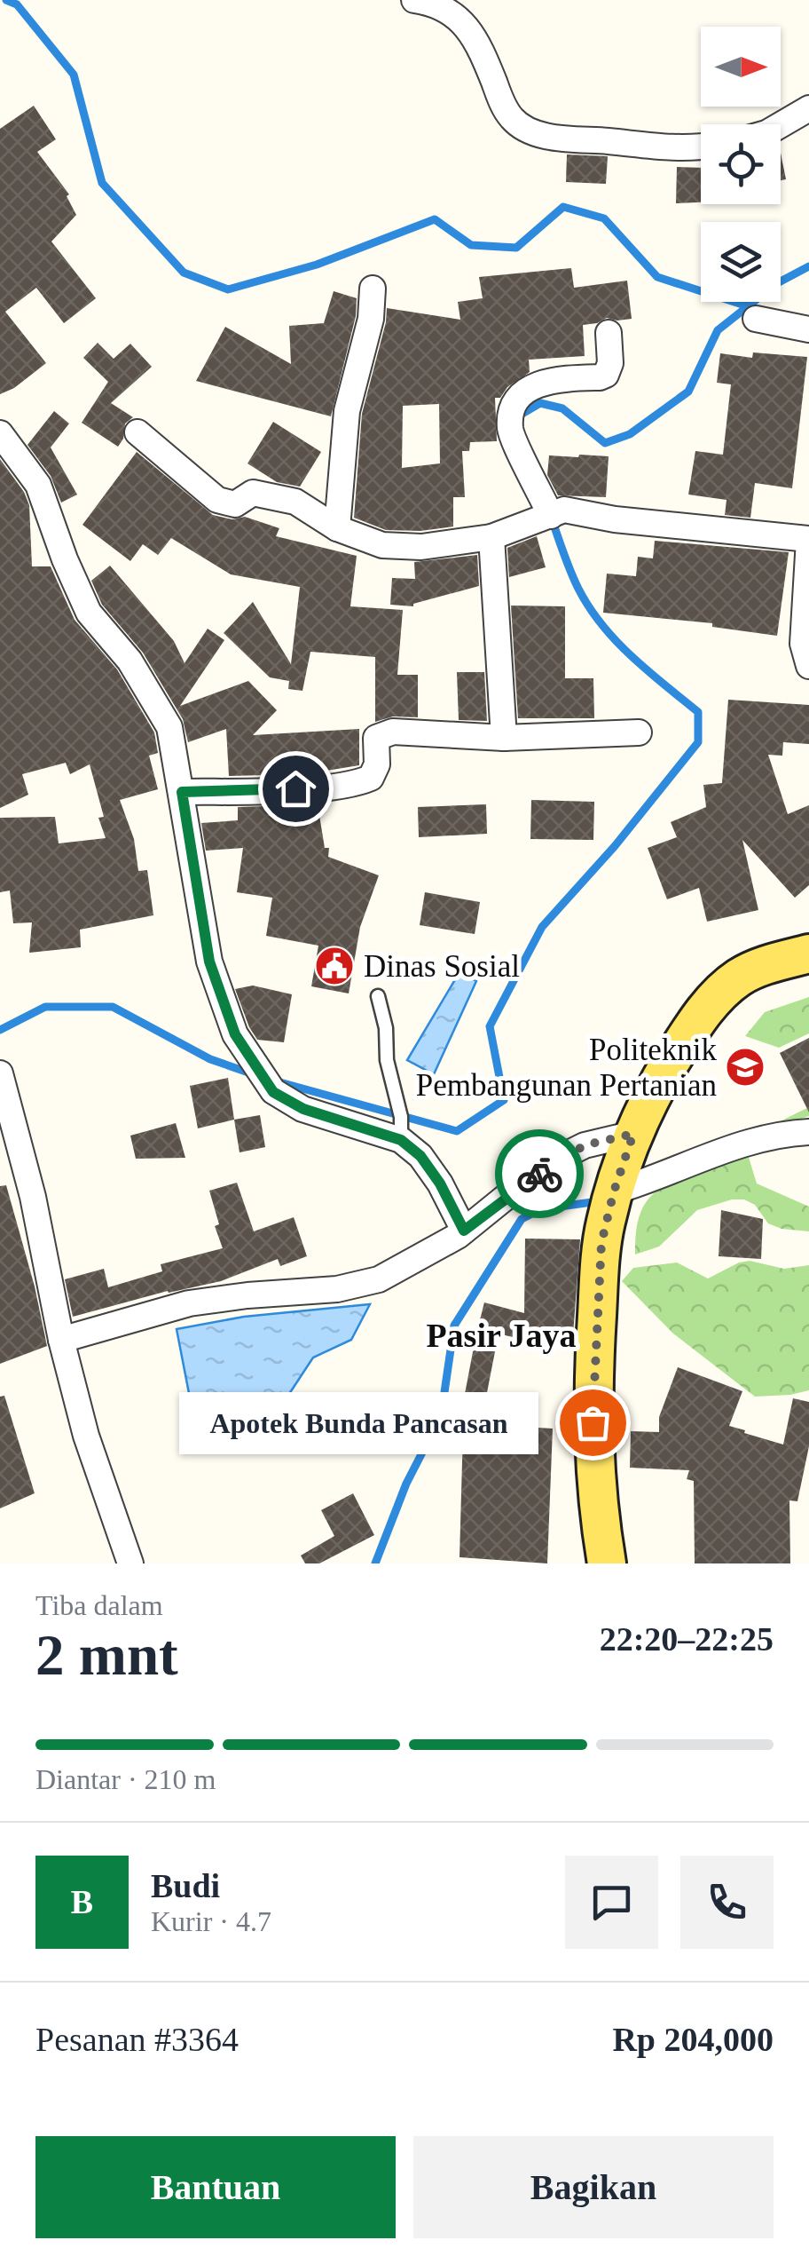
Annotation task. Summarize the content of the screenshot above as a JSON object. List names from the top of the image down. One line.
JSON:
{"districts":["Pasir Jaya"],"places":{"public building":["Dinas Sosial"],"school or university":["Politeknik Pembangunan Pertanian"],"other":["Apotek Bunda Pancasan"]},"north":"right","page":{"bubble":"Apotek Bunda Pancasan","heading":["2 mnt","Tiba dalam","22:20–22:25"],"panel":["Budi","Kurir · 4.7","Pesanan #3364","Rp 204,000"],"bar":"Diantar · 210 m","round":"B","buttons":["Bantuan","Bagikan"]}}
